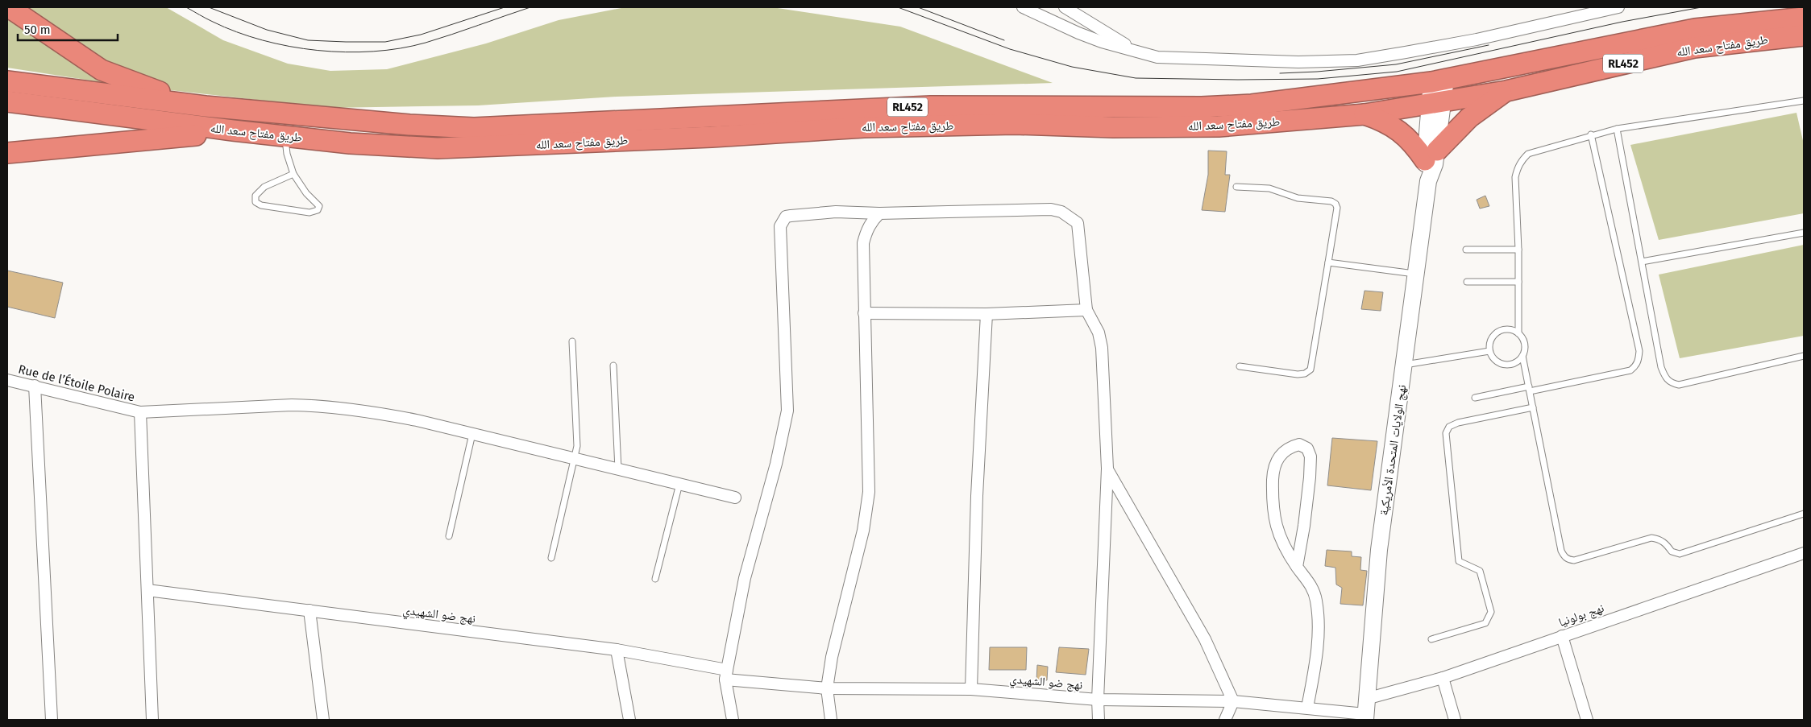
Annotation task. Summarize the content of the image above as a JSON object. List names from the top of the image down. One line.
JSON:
{"streets":{"highway":["طريق مفتاح سعد الله","RL452"],"street":["Rue de l’Étoile Polaire","نهج الولايات المتحدة الأمريكية","نهج ضو الشهيدي","نهج بولونيا"]},"crossings":[["طريق مفتاح سعد الله","نهج الولايات المتحدة الأمريكية"],["نهج الولايات المتحدة الأمريكية","نهج ضو الشهيدي"],["نهج الولايات المتحدة الأمريكية","نهج بولونيا"],["نهج ضو الشهيدي","نهج بولونيا"]],"scale_bar":"50 m"}
